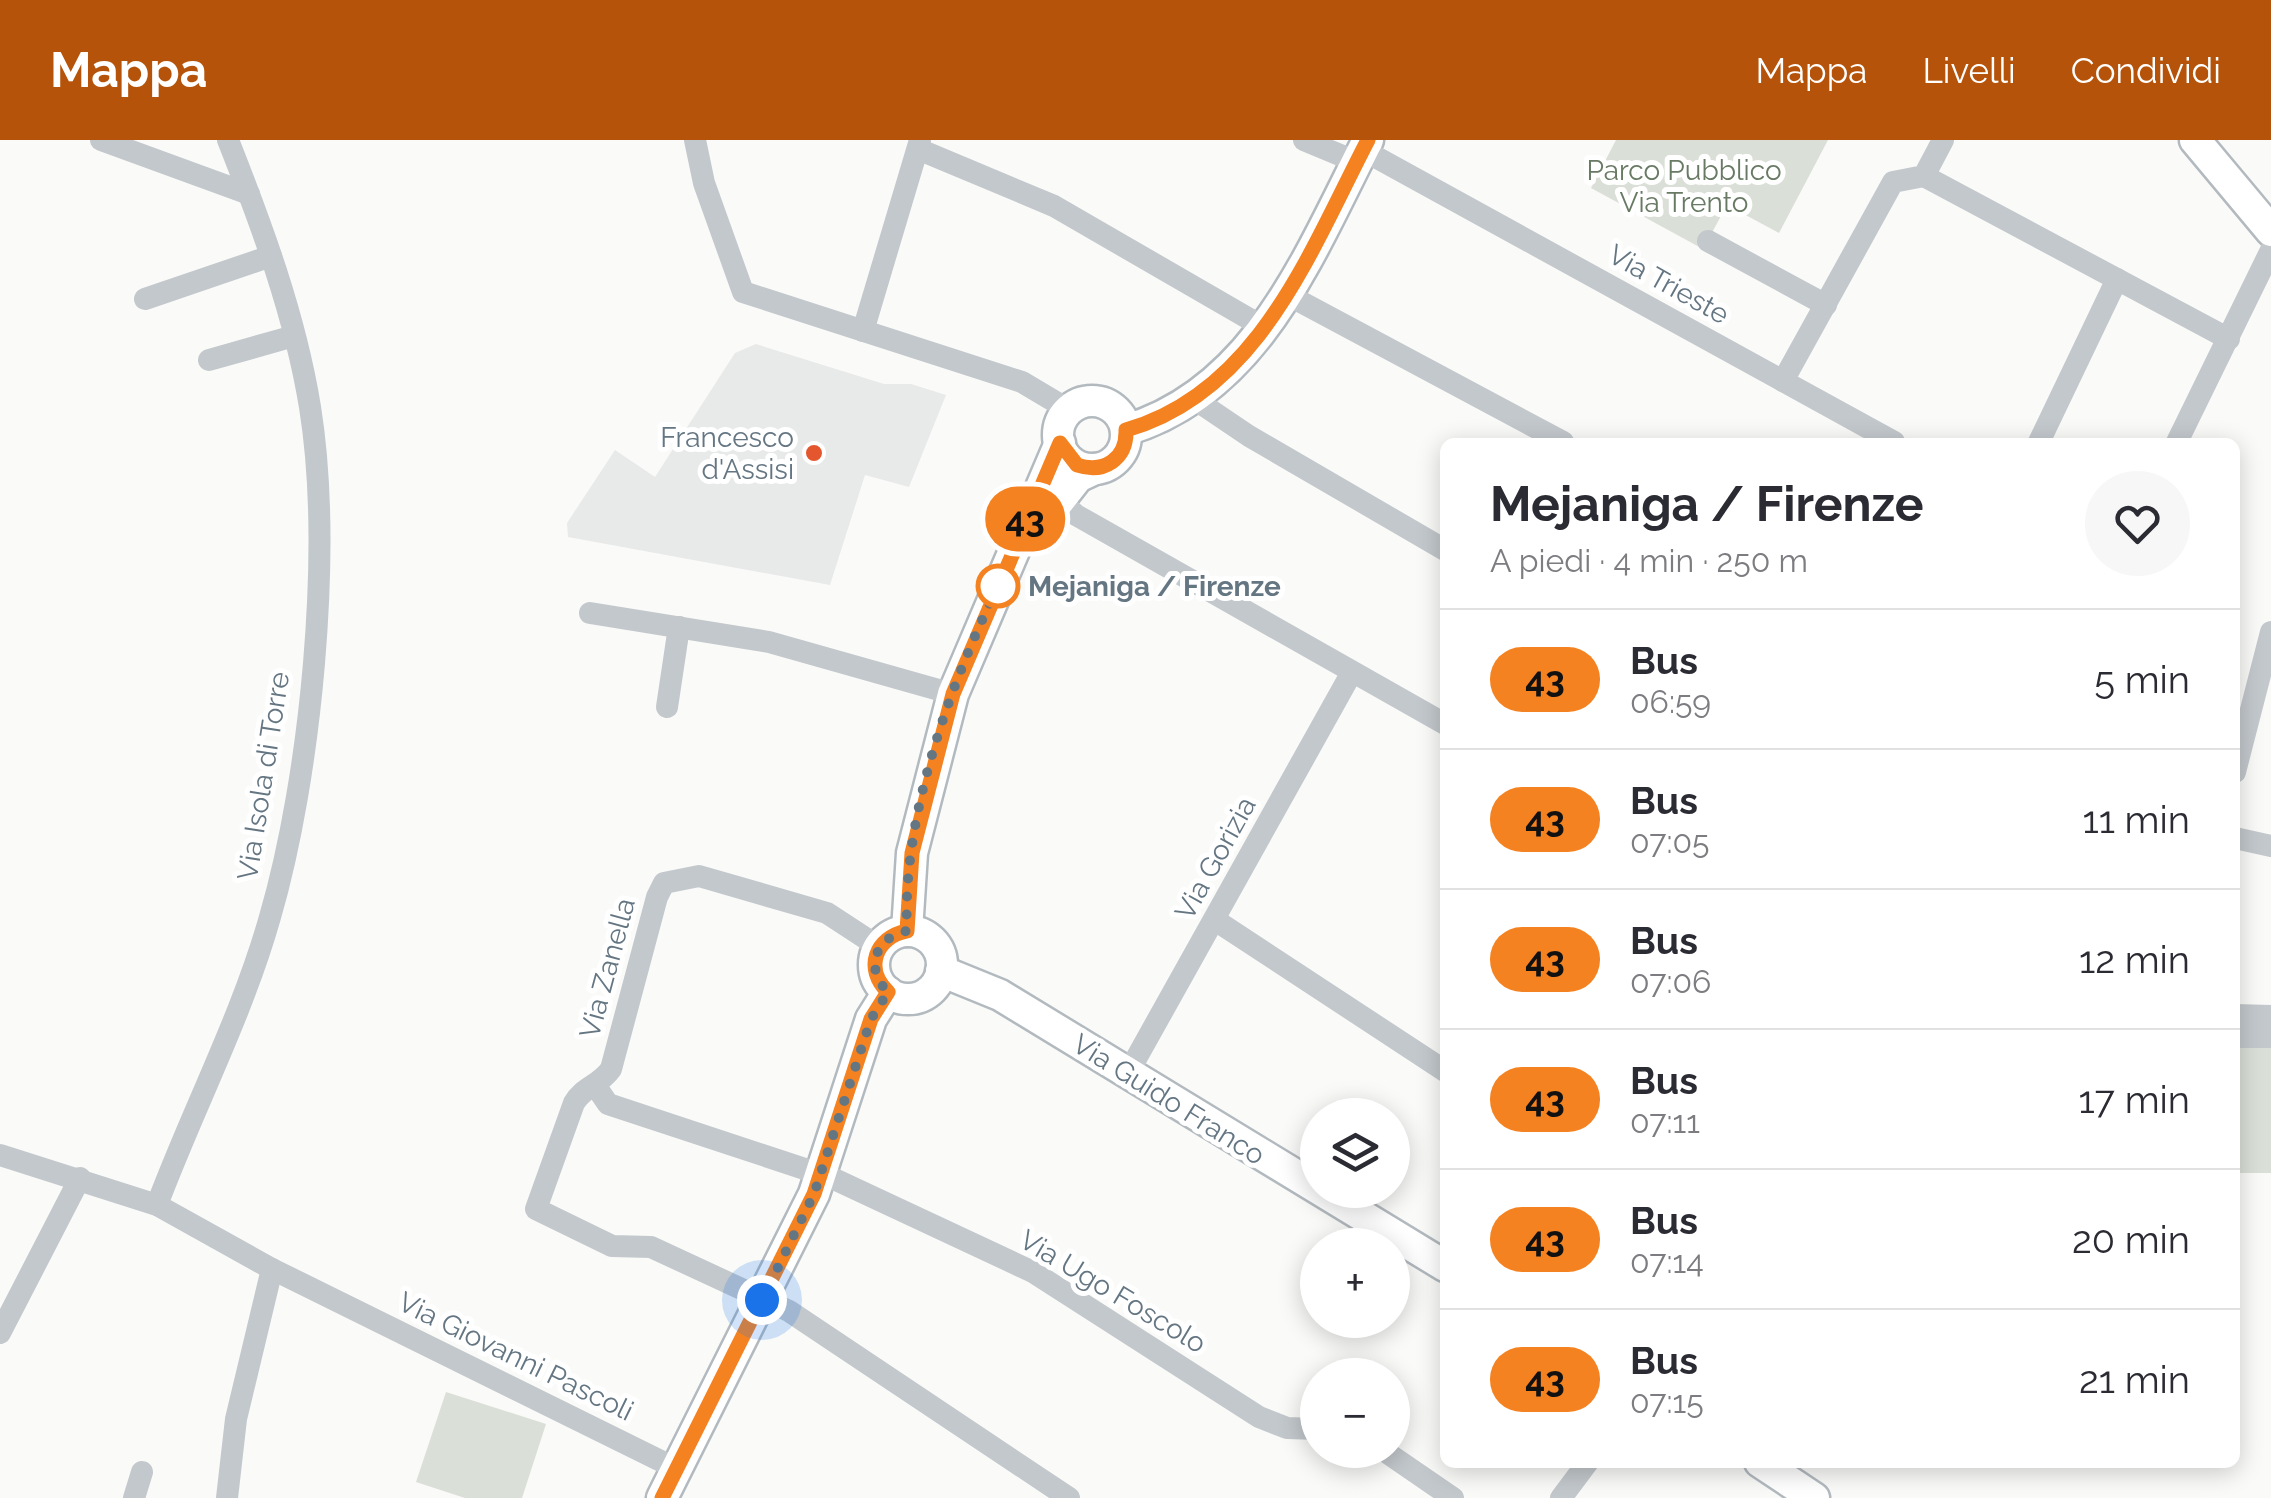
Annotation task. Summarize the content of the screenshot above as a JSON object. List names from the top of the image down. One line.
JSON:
{"streets":{"main road":["Via Guido Franco"],"street":["Via Trieste","Via Isola di Torre","Via Gorizia","Via Zanella","Via Ugo Foscolo","Via Giovanni Pascoli"]},"crossings":[["Via Isola di Torre","Via Giovanni Pascoli"],["Via Gorizia","Via Guido Franco"],["Via Zanella","Via Guido Franco"],["Via Zanella","Via Ugo Foscolo"]],"parks":["Parco Pubblico Via Trento"],"places":["Francesco d'Assisi","Mejaniga / Firenze"],"lines":["bus line 43"],"page":{"header":"Mappa","nav":["Mappa","Livelli","Condividi"],"on_map":"43","heading":["Mejaniga / Firenze","A piedi · 4 min · 250 m"],"list":[{"mark":"43","name":"Bus","note":"06:59","value":"5 min"},{"mark":"43","name":"Bus","note":"07:05","value":"11 min"},{"mark":"43","name":"Bus","note":"07:06","value":"12 min"},{"mark":"43","name":"Bus","note":"07:11","value":"17 min"},{"mark":"43","name":"Bus","note":"07:14","value":"20 min"},{"mark":"43","name":"Bus","note":"07:15","value":"21 min"}],"map_buttons":["+","−"]}}
